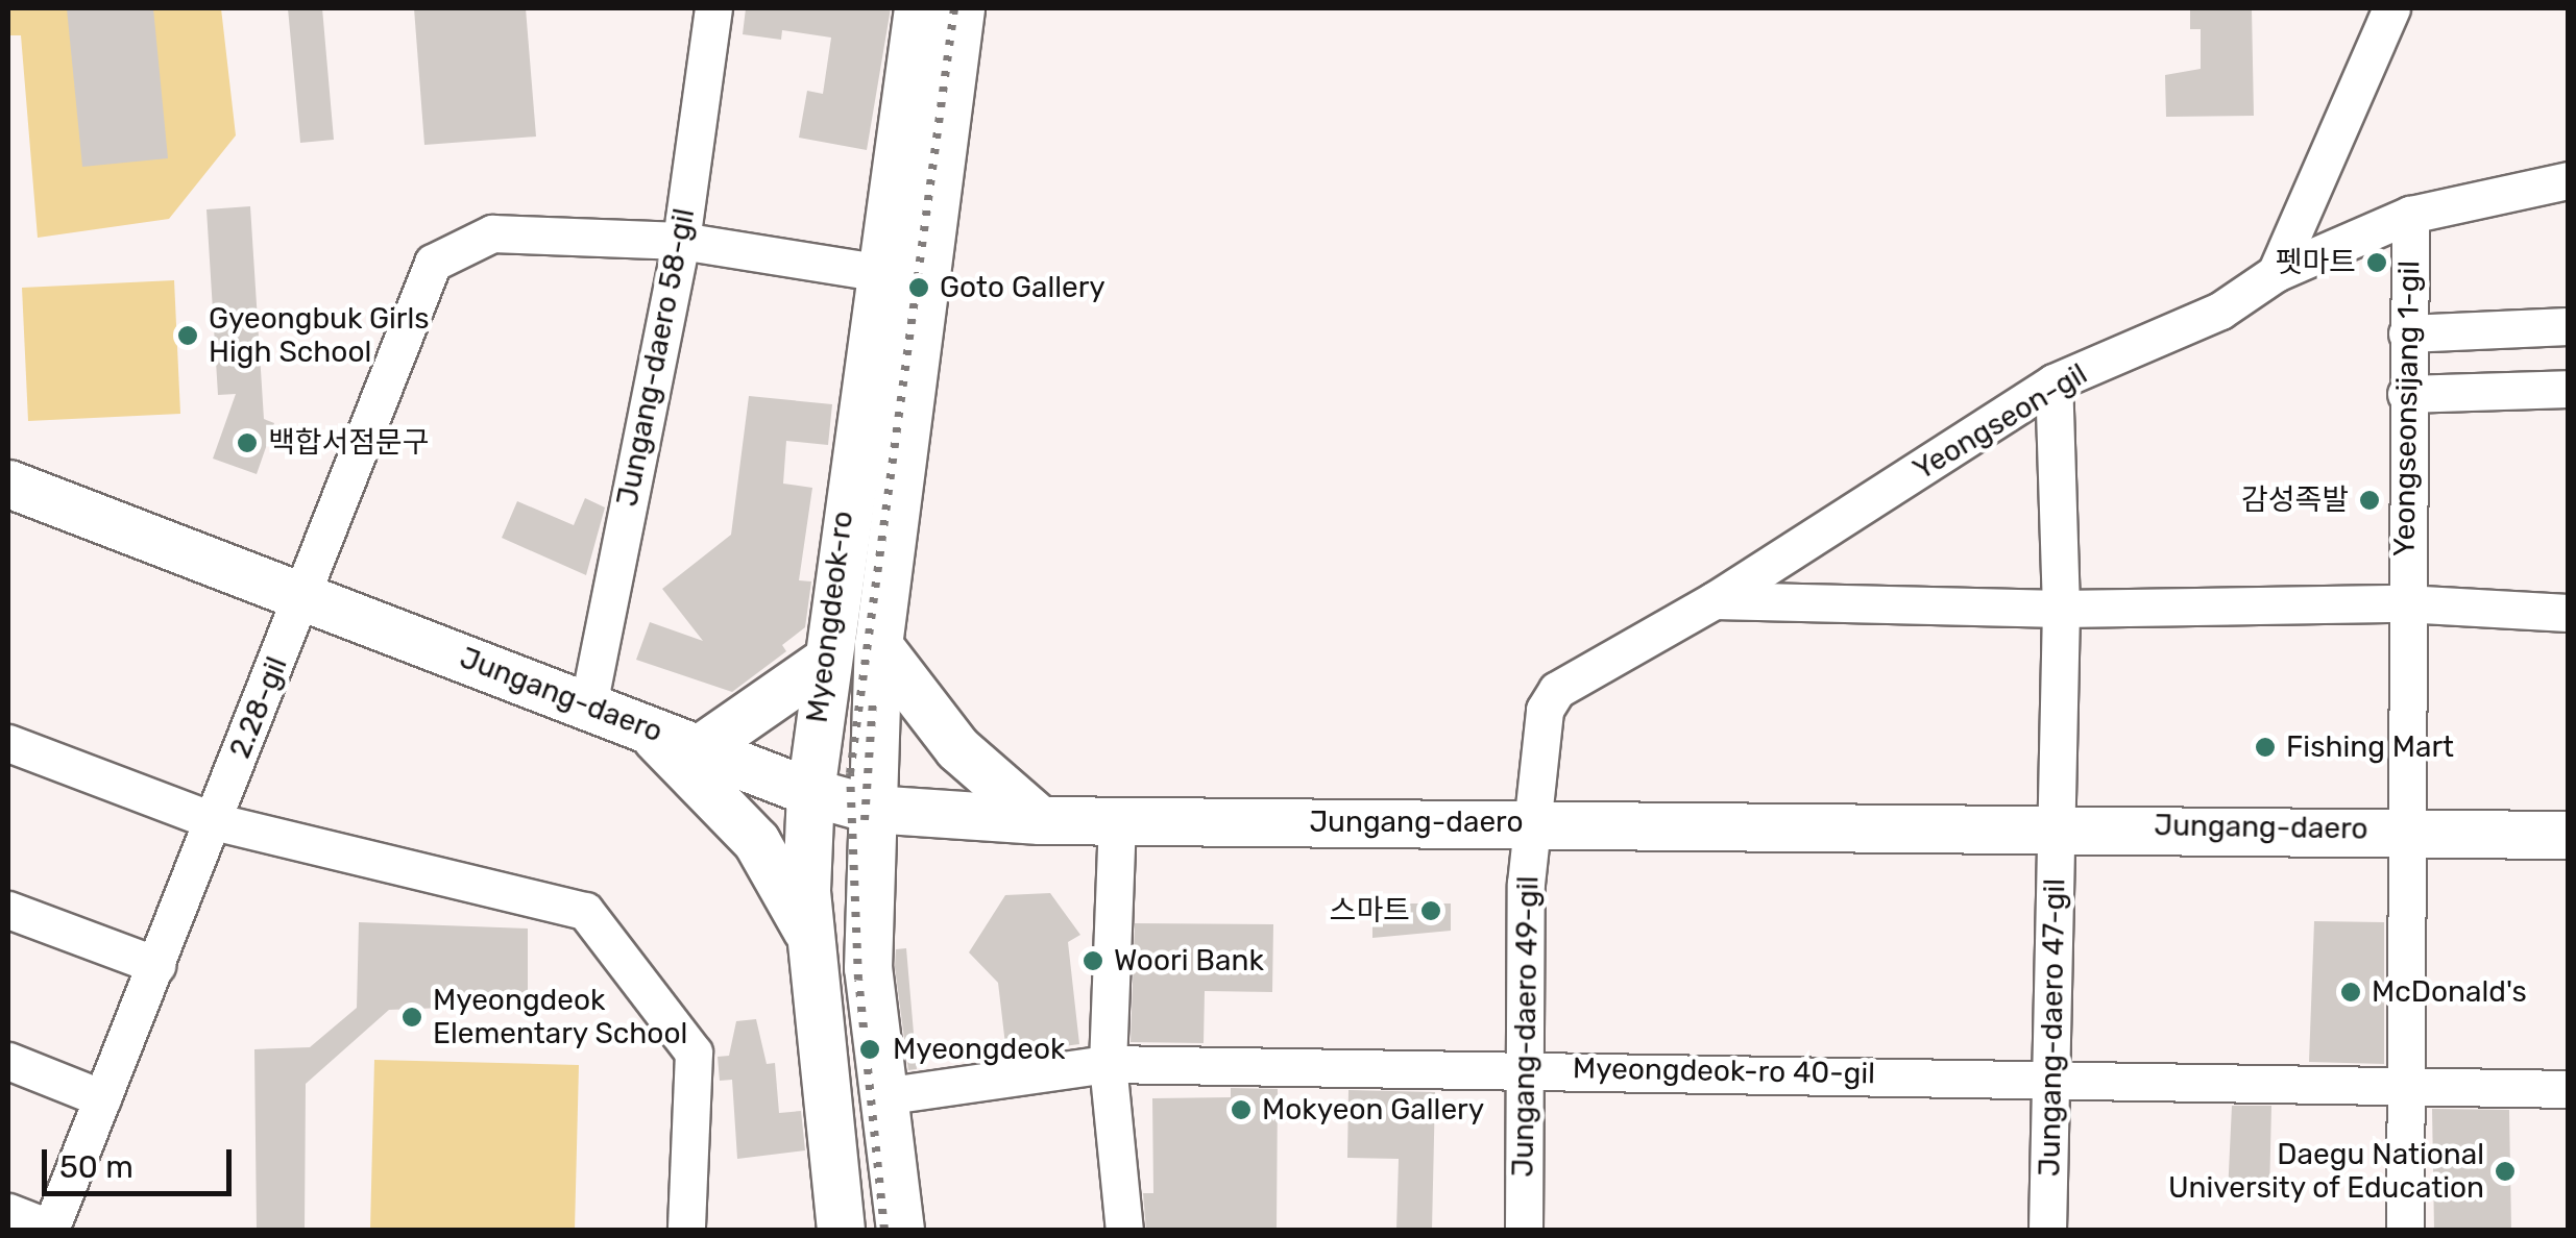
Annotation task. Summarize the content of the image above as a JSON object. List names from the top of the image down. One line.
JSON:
{"streets":{"main road":["Myeongdeok-ro","Jungang-daero"],"street":["Jungang-daero 58-gil","Yeongseonsijang 1-gil","Yeongseon-gil","2.28-gil","Jungang-daero 49-gil","Jungang-daero 47-gil","Myeongdeok-ro 40-gil"]},"crossings":[["Jungang-daero 58-gil","Jungang-daero"],["Yeongseonsijang 1-gil","Yeongseon-gil"],["Yeongseonsijang 1-gil","Jungang-daero"],["Yeongseonsijang 1-gil","Myeongdeok-ro 40-gil"],["Yeongseon-gil","Jungang-daero 49-gil"],["Myeongdeok-ro","Jungang-daero"],["Myeongdeok-ro","Myeongdeok-ro 40-gil"],["Jungang-daero","2.28-gil"],["Jungang-daero","Jungang-daero 49-gil"],["Jungang-daero","Jungang-daero 47-gil"],["Jungang-daero 49-gil","Myeongdeok-ro 40-gil"],["Jungang-daero 47-gil","Myeongdeok-ro 40-gil"]],"places":["펫마트","Goto Gallery","Gyeongbuk Girls High School","백합서점문구","감성족발","Fishing Mart","스마트","Woori Bank","McDonald's","Myeongdeok Elementary School","Myeongdeok","Mokyeon Gallery","Daegu National University of Education"],"scale_bar":"50 m"}
